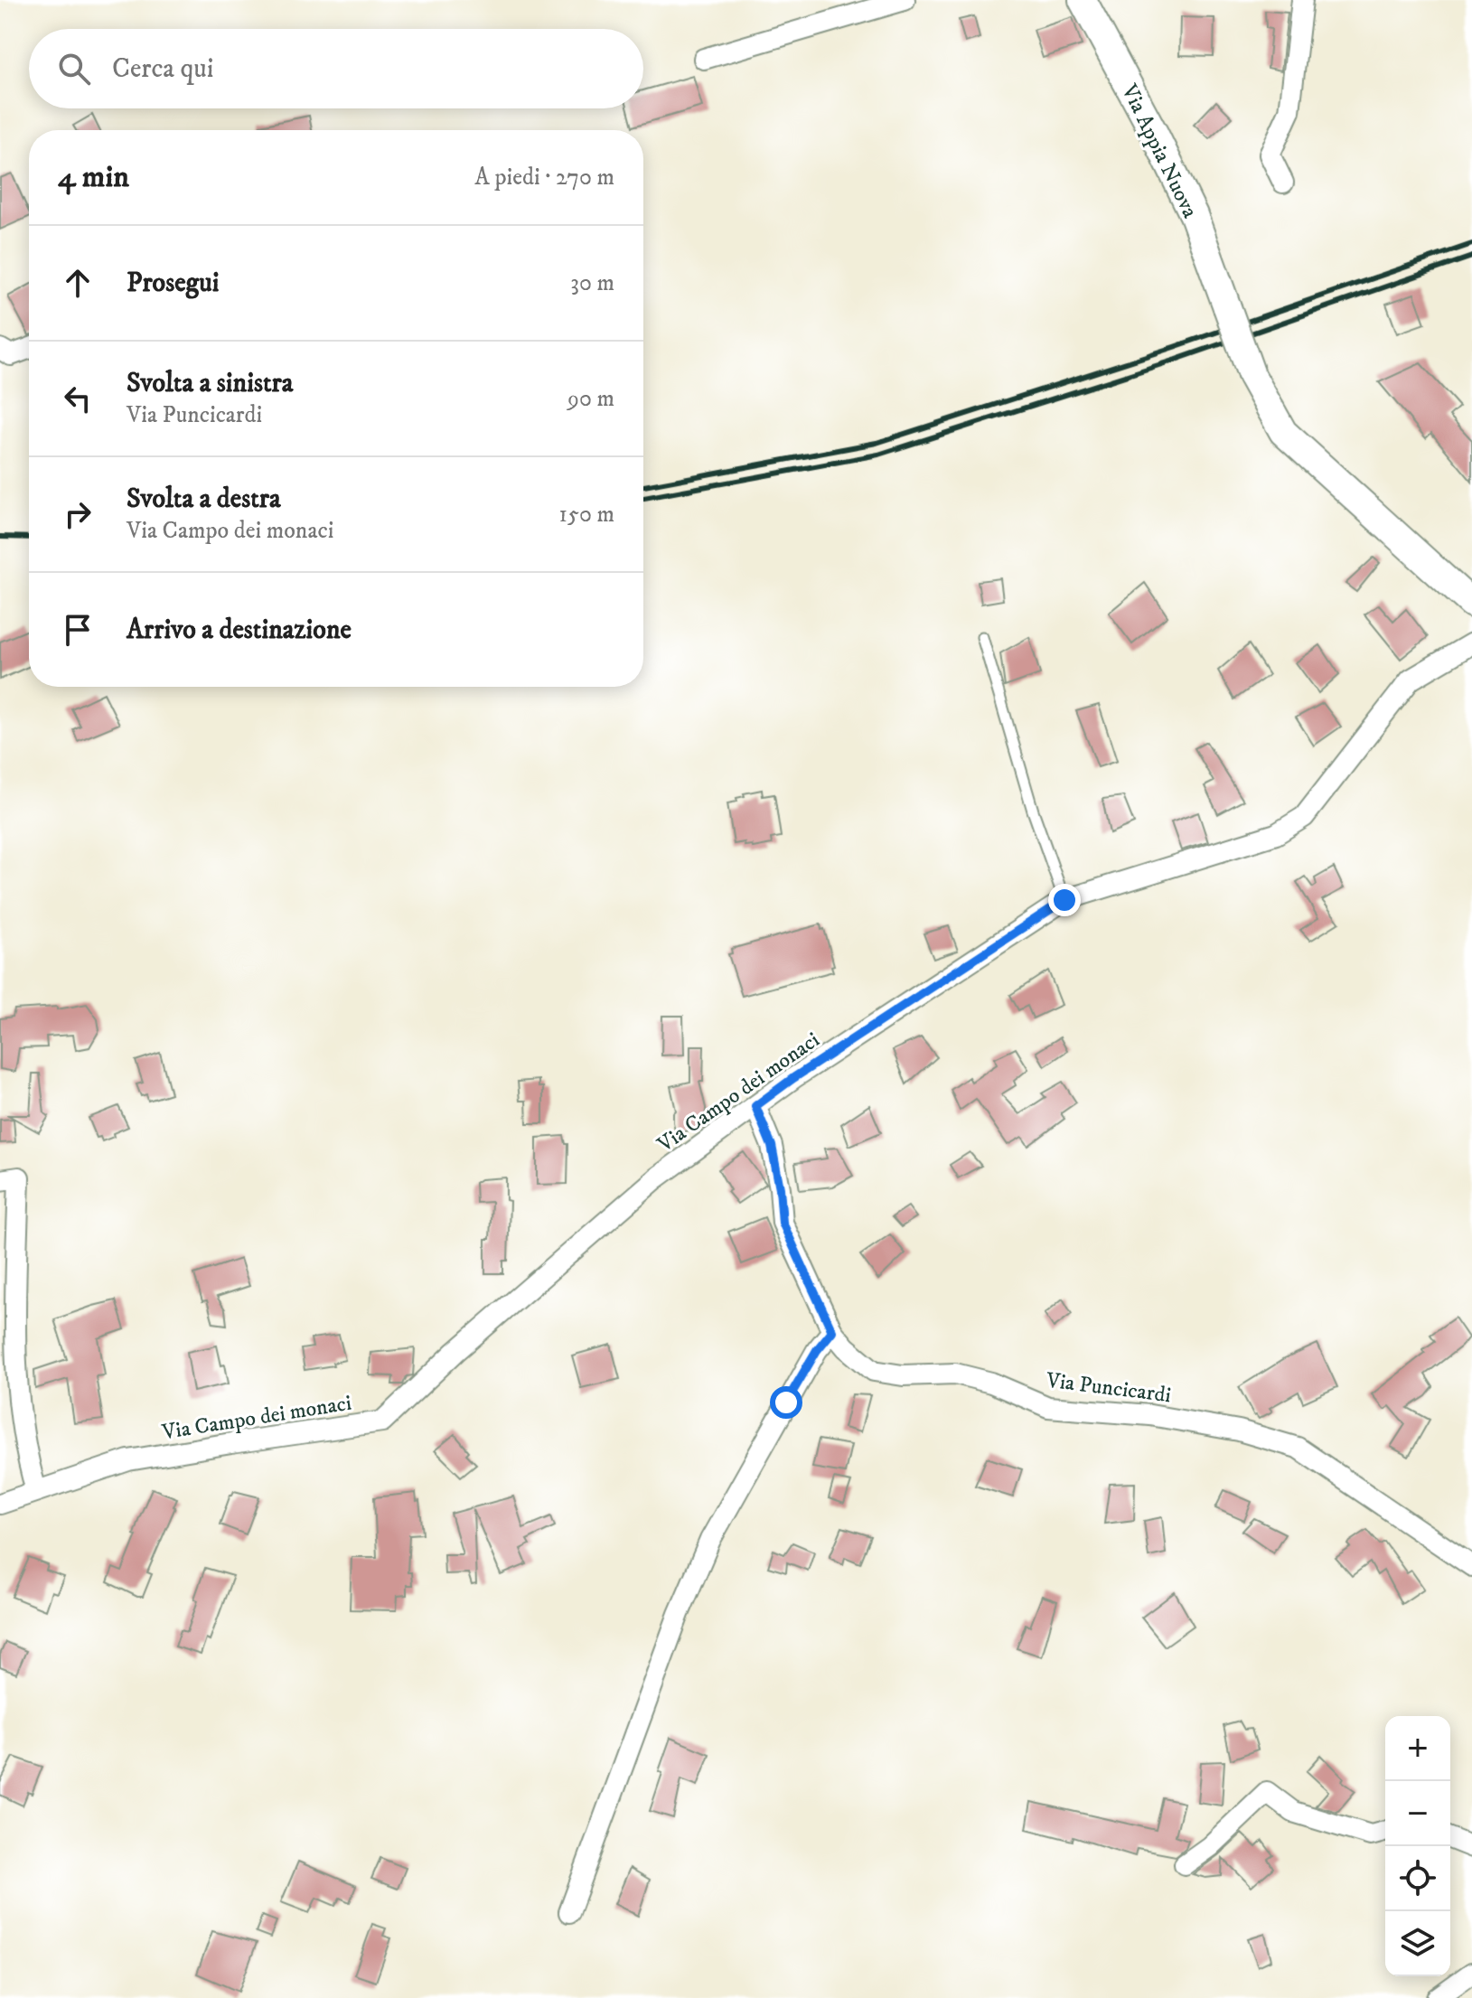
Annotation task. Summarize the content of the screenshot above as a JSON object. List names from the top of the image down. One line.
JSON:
{"streets":{"street":["Via Appia Nuova","Via Campo dei monaci","Via Puncicardi"]},"crossings":[["Via Campo dei monaci","Via Puncicardi"]],"page":{"search":"Cerca qui","heading":["4 min","A piedi · 270 m"],"list":[["Prosegui","30 m"],["Svolta a sinistra","Via Puncicardi","90 m"],["Svolta a destra","Via Campo dei monaci","150 m"],"Arrivo a destinazione"],"map_buttons":["+","−"]}}
